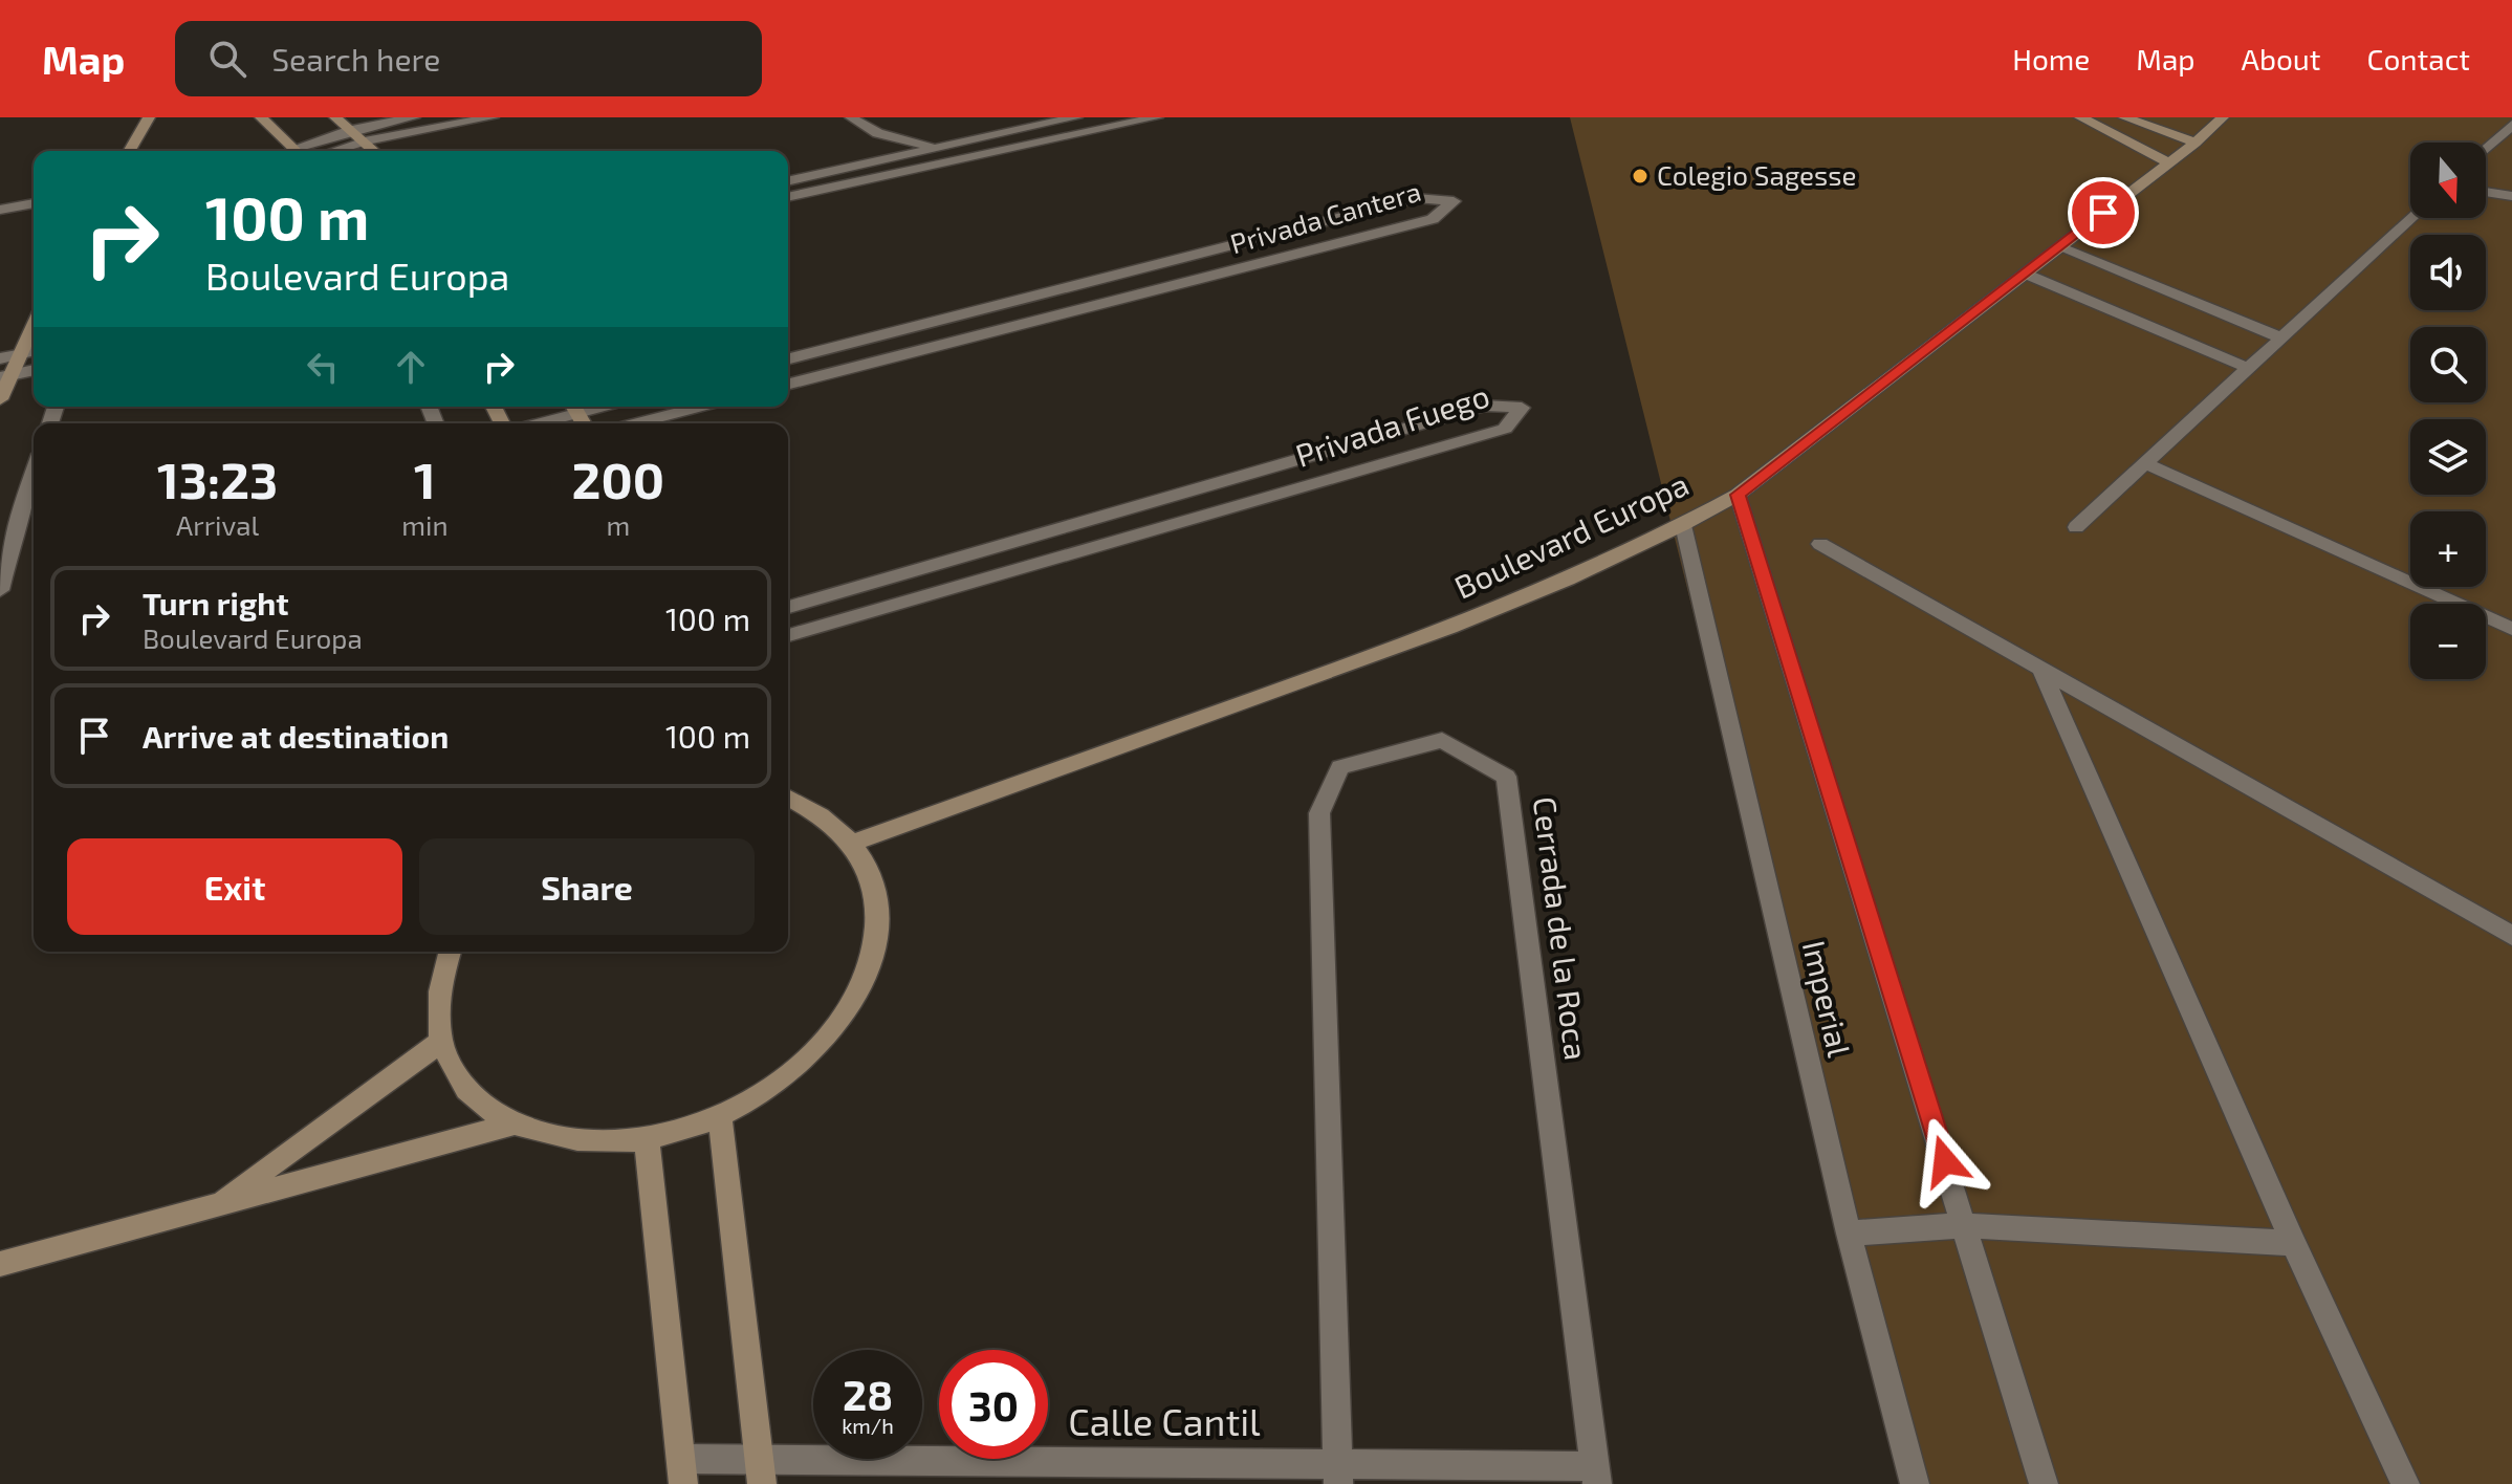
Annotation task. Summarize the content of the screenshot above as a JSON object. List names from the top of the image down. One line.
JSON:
{"streets":{"main road":["Boulevard Europa"],"street":["Privada Cantera","Privada Fuego","Cerrada de la Roca","Imperial","Calle Cantil"]},"crossings":[["Boulevard Europa","Imperial"],["Cerrada de la Roca","Calle Cantil"]],"places":["Colegio Sagesse"],"north":"bottom","page":{"header":"Map","search":"Search here","nav":["Home","Map","About","Contact"],"map_buttons":["+","−"],"turn":["100 m","Boulevard Europa"],"eta":["13:23","Arrival","1","min","200","m"],"list":[{"name":"Turn right","note":"Boulevard Europa","value":"100 m"},{"name":"Arrive at destination","value":"100 m"}],"buttons":["Exit","Share"],"speed":"28 km/h","limit":"30"}}
